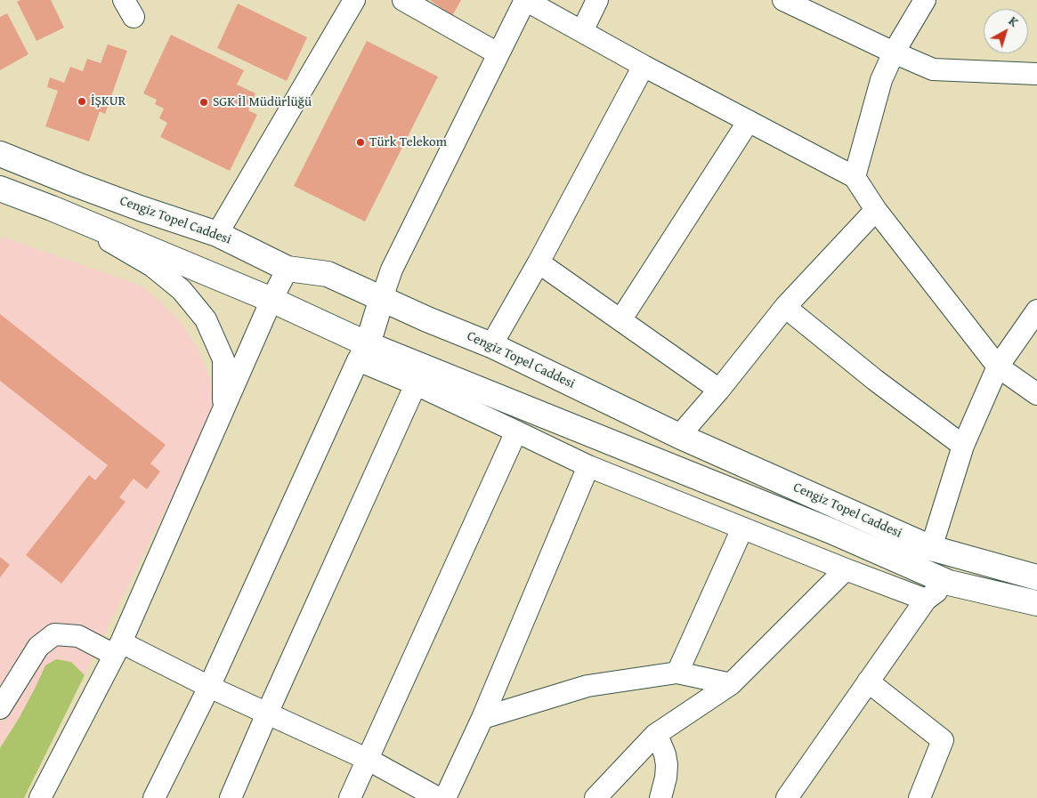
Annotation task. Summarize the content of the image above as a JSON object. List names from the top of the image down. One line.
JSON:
{"streets":{"main road":["Cengiz Topel Caddesi"]},"places":["İŞKUR","SGK İl Müdürlüğü","Türk Telekom"],"north":"top right"}
